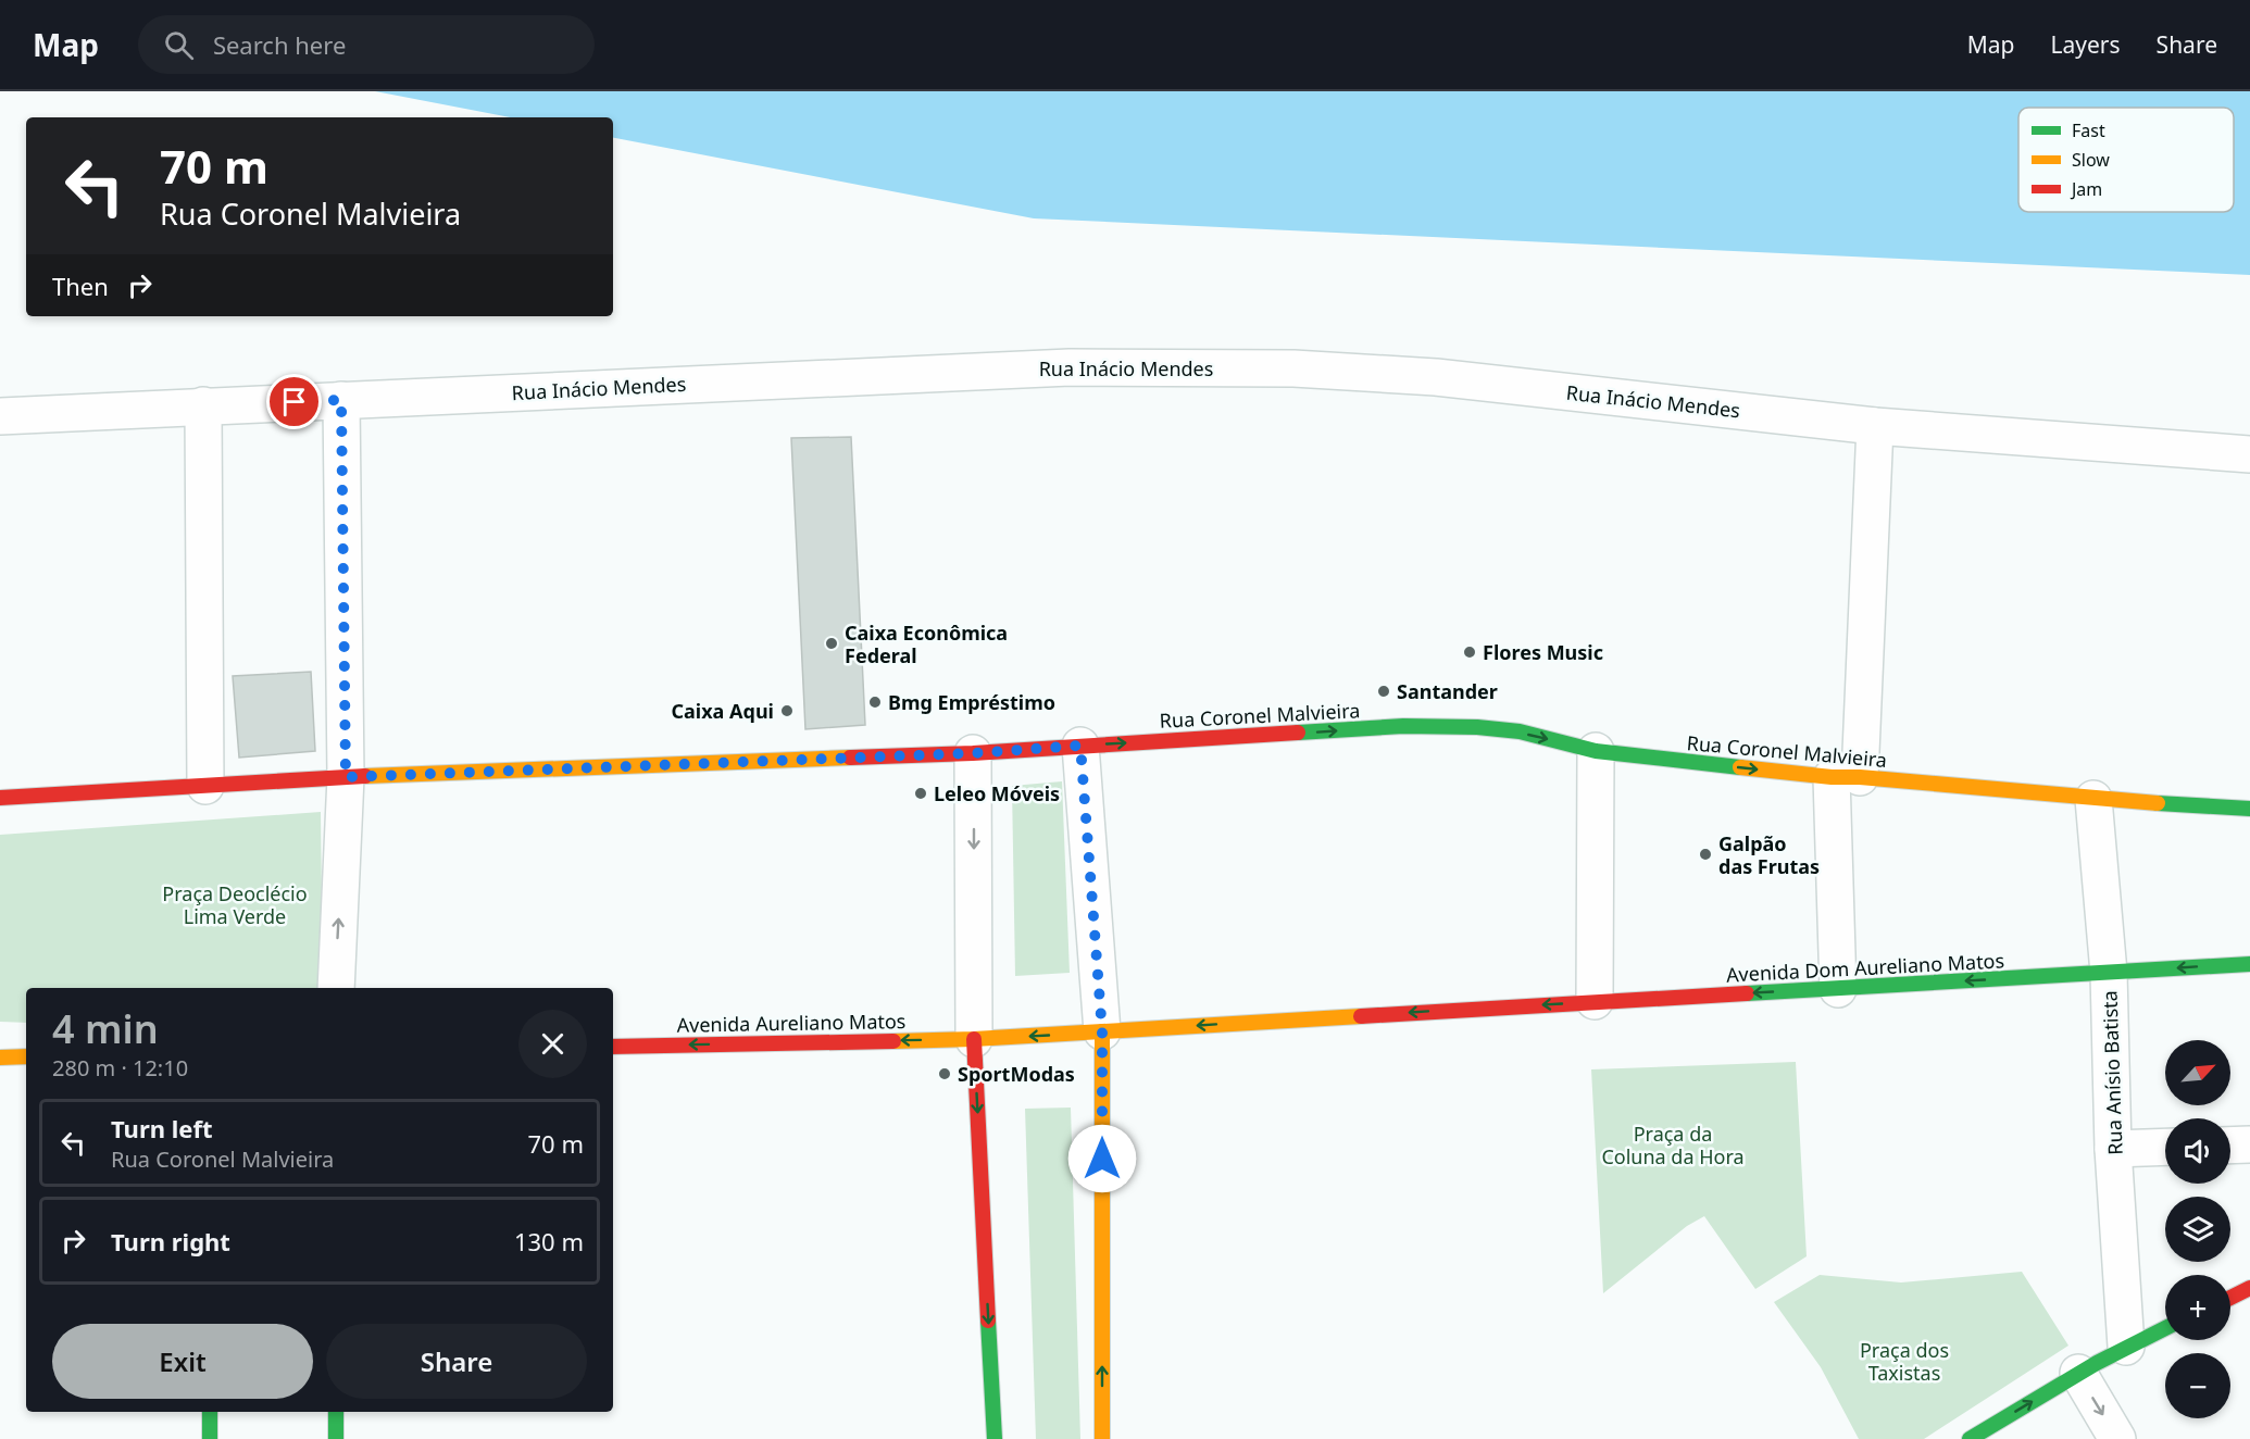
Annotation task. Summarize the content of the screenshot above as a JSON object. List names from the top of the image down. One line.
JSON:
{"streets":{"street":["Rua Inácio Mendes","Rua Coronel Malvieira","Avenida Dom Aureliano Matos","Avenida Aureliano Matos","Rua Anísio Batista"]},"crossings":[["Rua Coronel Malvieira","Rua Anísio Batista"],["Avenida Dom Aureliano Matos","Avenida Aureliano Matos"],["Avenida Dom Aureliano Matos","Rua Anísio Batista"]],"one_way":["Avenida Dom Aureliano Matos","Avenida Aureliano Matos"],"parks":["Praça Deoclécio Lima Verde","Praça da Coluna da Hora","Praça dos Taxistas"],"places":["Caixa Econômica Federal","Flores Music","Santander","Bmg Empréstimo","Caixa Aqui","Leleo Móveis","Galpão das Frutas","SportModas"],"legend":["Fast","Slow","Jam"],"north":"top right","page":{"header":"Map","search":"Search here","nav":["Map","Layers","Share"],"turn":["70 m","Rua Coronel Malvieira"],"then":"Then","heading":["4 min","280 m · 12:10"],"map_buttons":["+","−"],"list":[{"name":"Turn left","note":"Rua Coronel Malvieira","value":"70 m"},{"name":"Turn right","value":"130 m"}],"buttons":["Exit","Share"]}}
